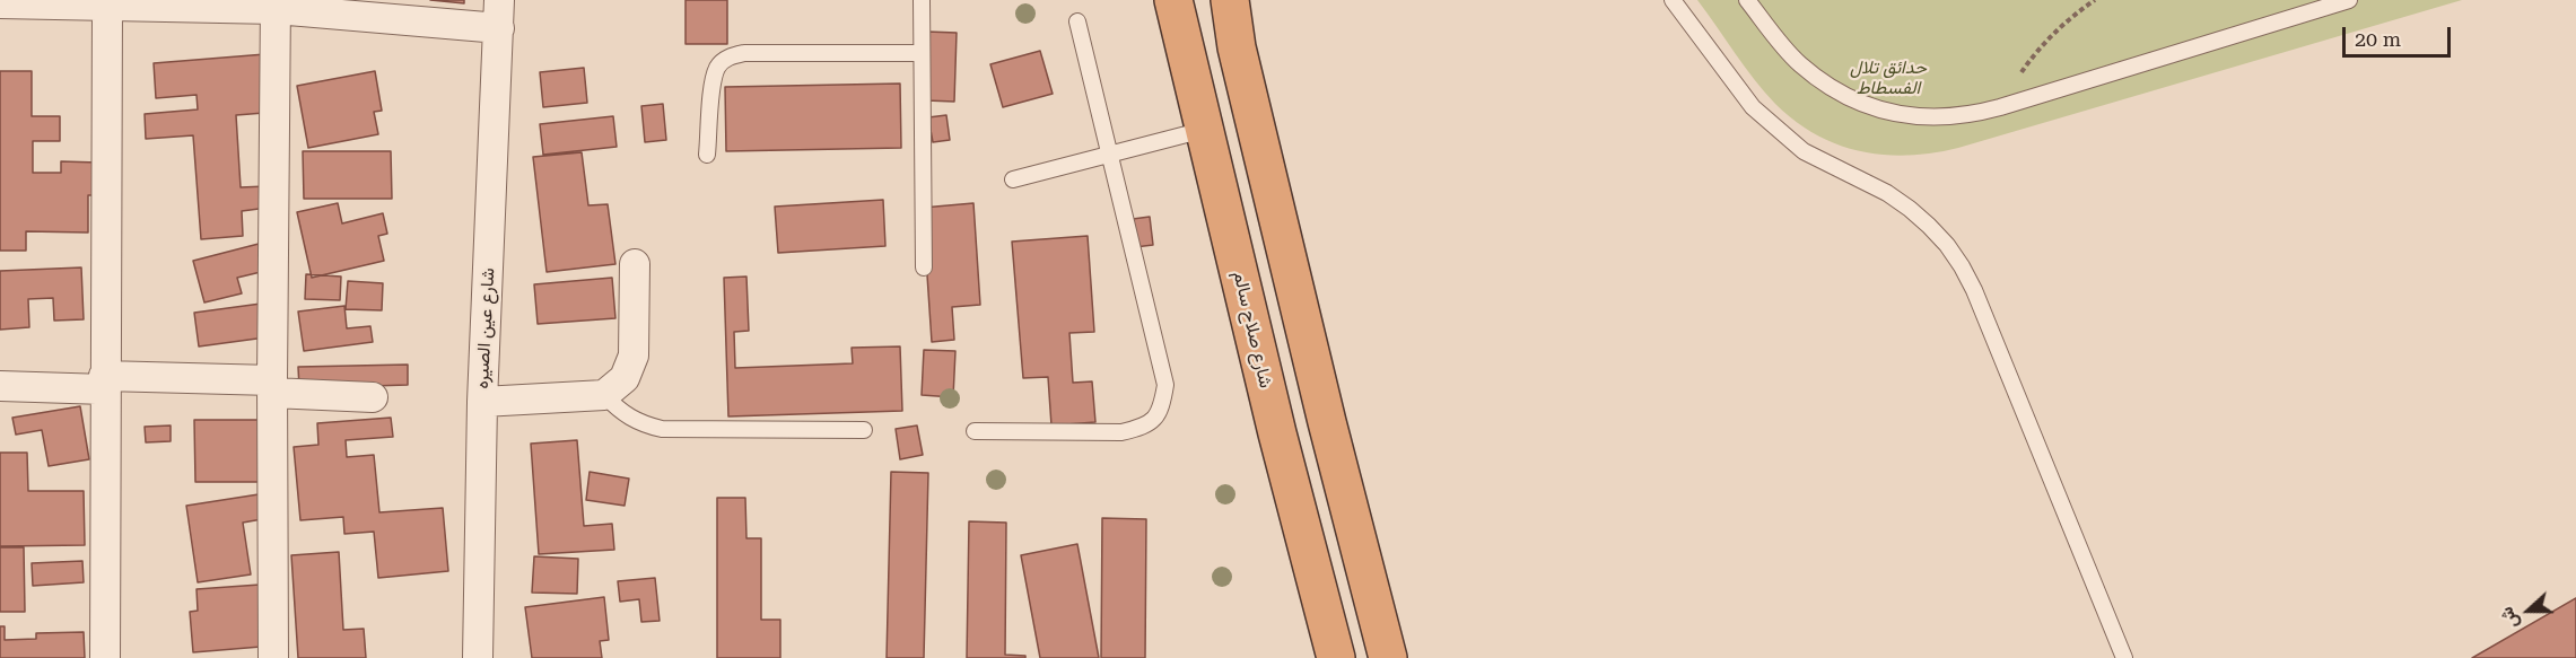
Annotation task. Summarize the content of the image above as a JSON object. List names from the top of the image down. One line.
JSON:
{"streets":{"highway":["شارع صلاح سالم"],"street":["شارع عين الصيره"]},"parks":["حدائق تلال الفسطاط"],"scale_bar":"20 m","north":"left"}
